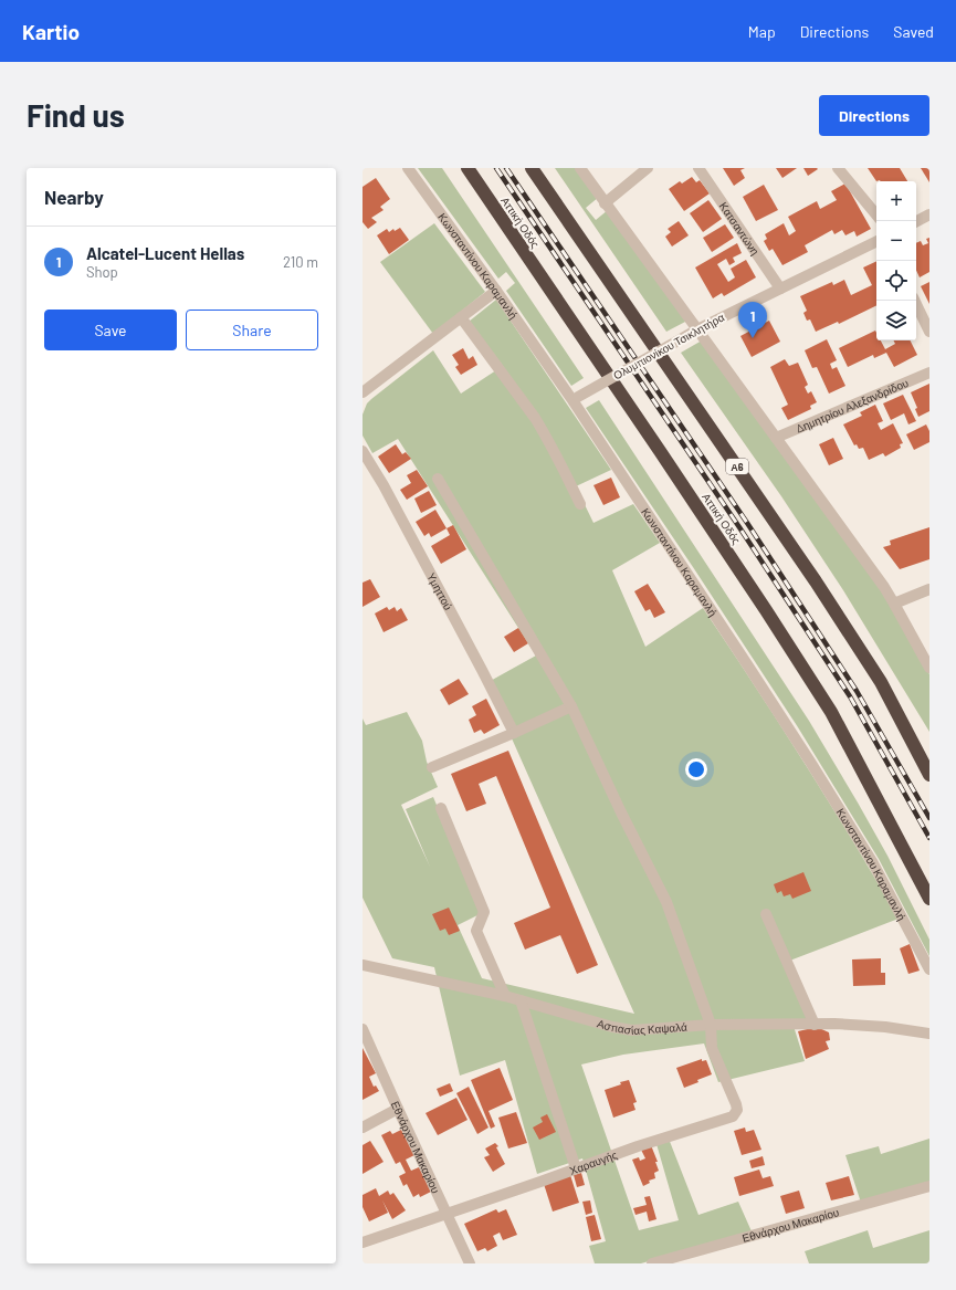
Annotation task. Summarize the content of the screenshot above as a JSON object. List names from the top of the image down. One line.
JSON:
{"streets":{"highway":["Αττική Οδός","Α6"],"street":["Κατσαντώνη","Κωνσταντίνου Καραμανλή","Ολυμπιονίκου Τσικλητήρα","Δημητρίου Αλεξανδρίδου","Υμηττού","Ασπασίας Καψαλά","Εθνάρχου Μακαρίου","Χαραυγής"]},"crossings":[["Κατσαντώνη","Ολυμπιονίκου Τσικλητήρα"],["Κωνσταντίνου Καραμανλή","Ολυμπιονίκου Τσικλητήρα"],["Ασπασίας Καψαλά","Χαραυγής"],["Εθνάρχου Μακαρίου","Χαραυγής"]],"page":{"header":"Kartio","nav":["Map","Directions","Saved"],"buttons":["Directions",["Save","Share"]],"title":"Find us","heading":"Nearby","map_buttons":["+","−"],"list":[{"mark":"1","name":"Alcatel-Lucent Hellas","note":"Shop","value":"210 m"}],"pins":"1"}}
